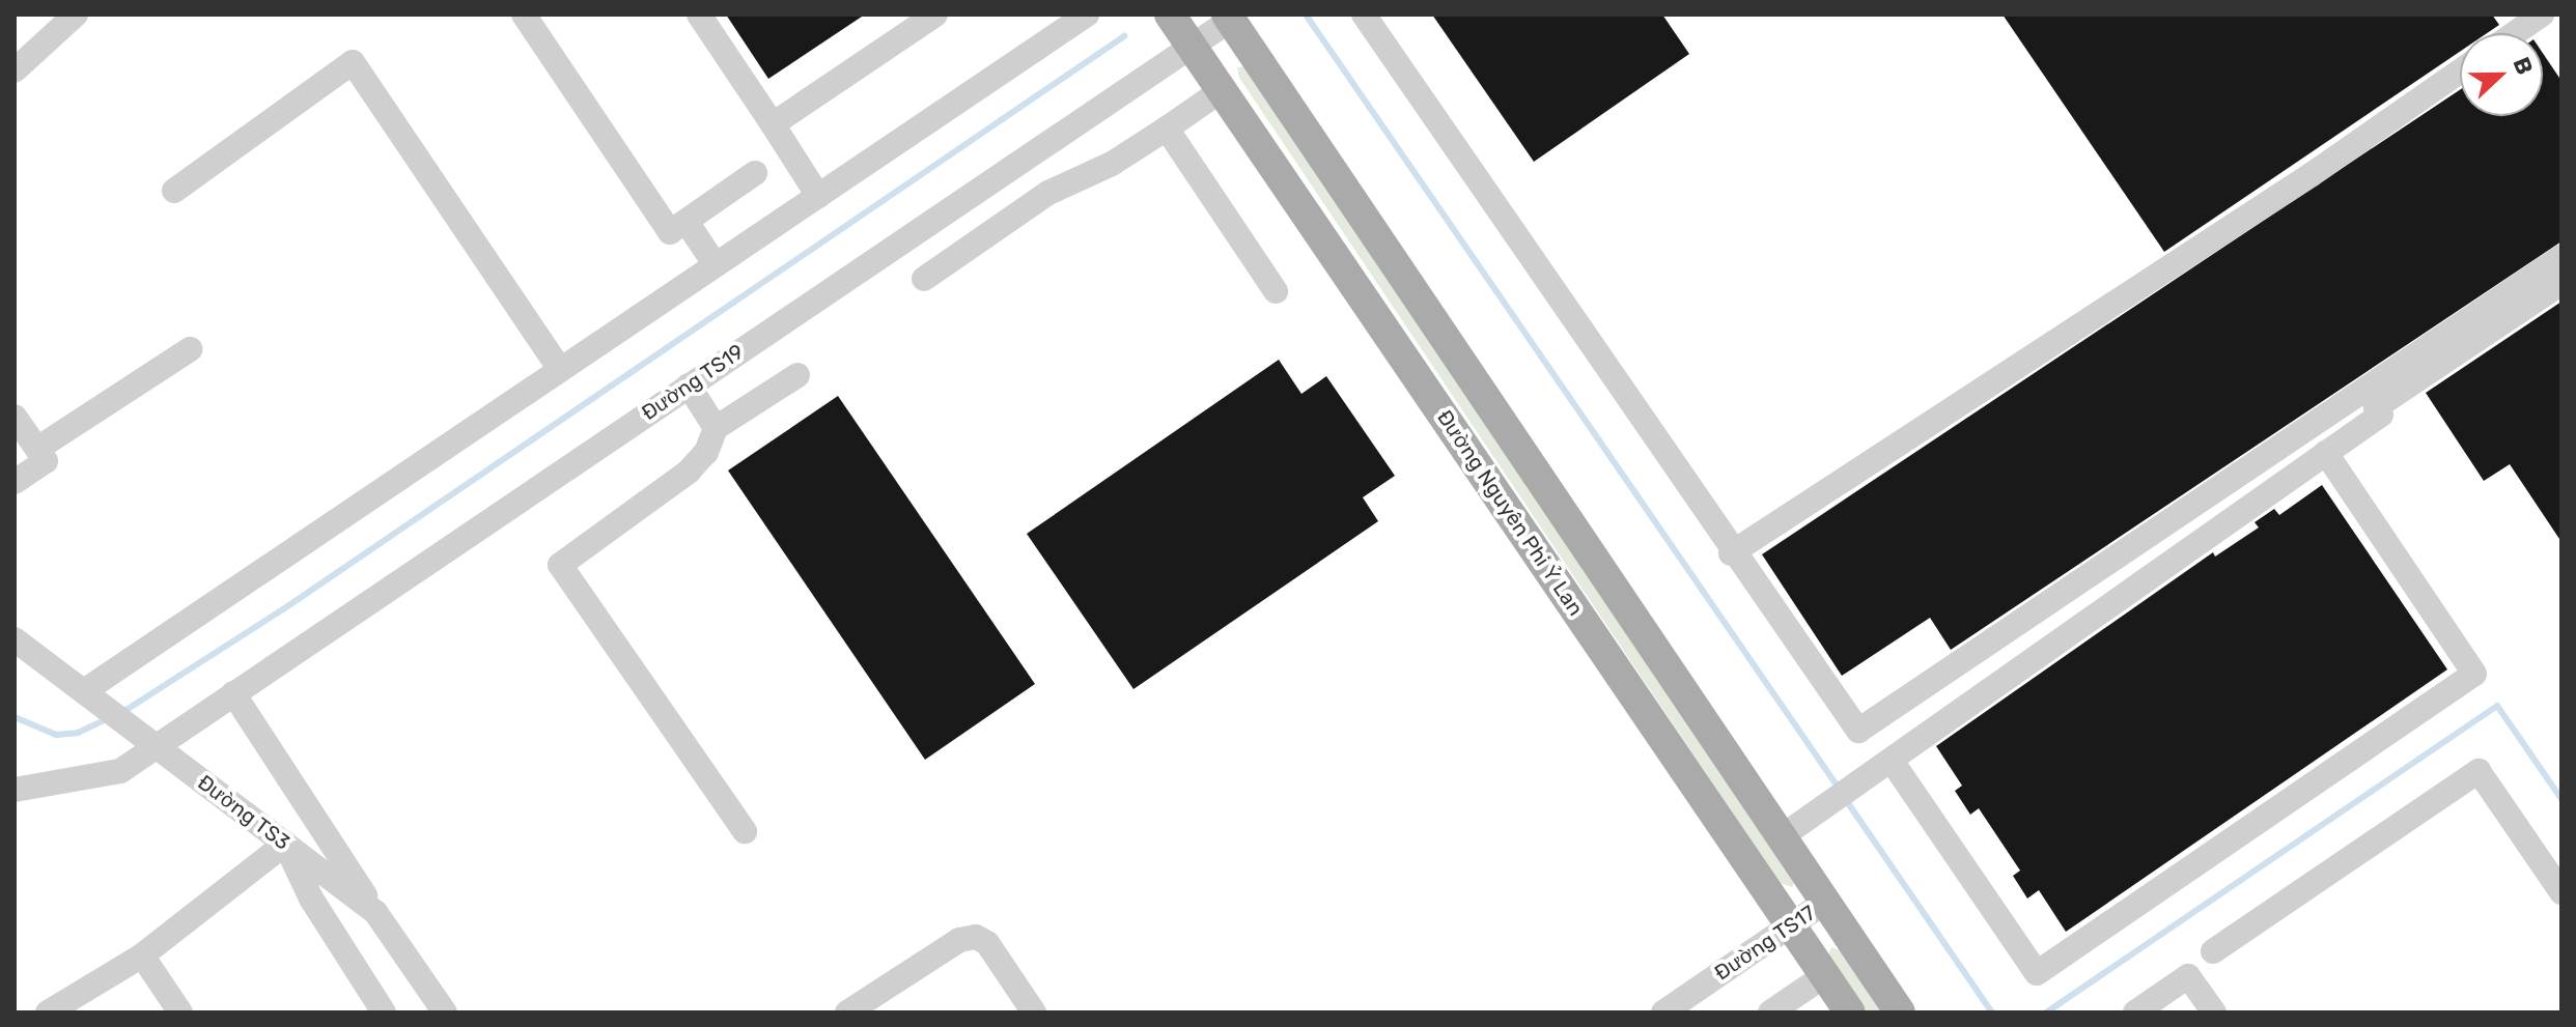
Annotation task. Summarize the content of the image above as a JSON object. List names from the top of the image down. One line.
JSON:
{"streets":{"main road":["Đường Nguyên Phi Ỷ Lan"],"street":["Đường TS19","Đường TS3","Đường TS17"]},"crossings":[["Đường TS19","Đường Nguyên Phi Ỷ Lan"],["Đường TS19","Đường TS3"],["Đường Nguyên Phi Ỷ Lan","Đường TS17"]],"north":"right"}
